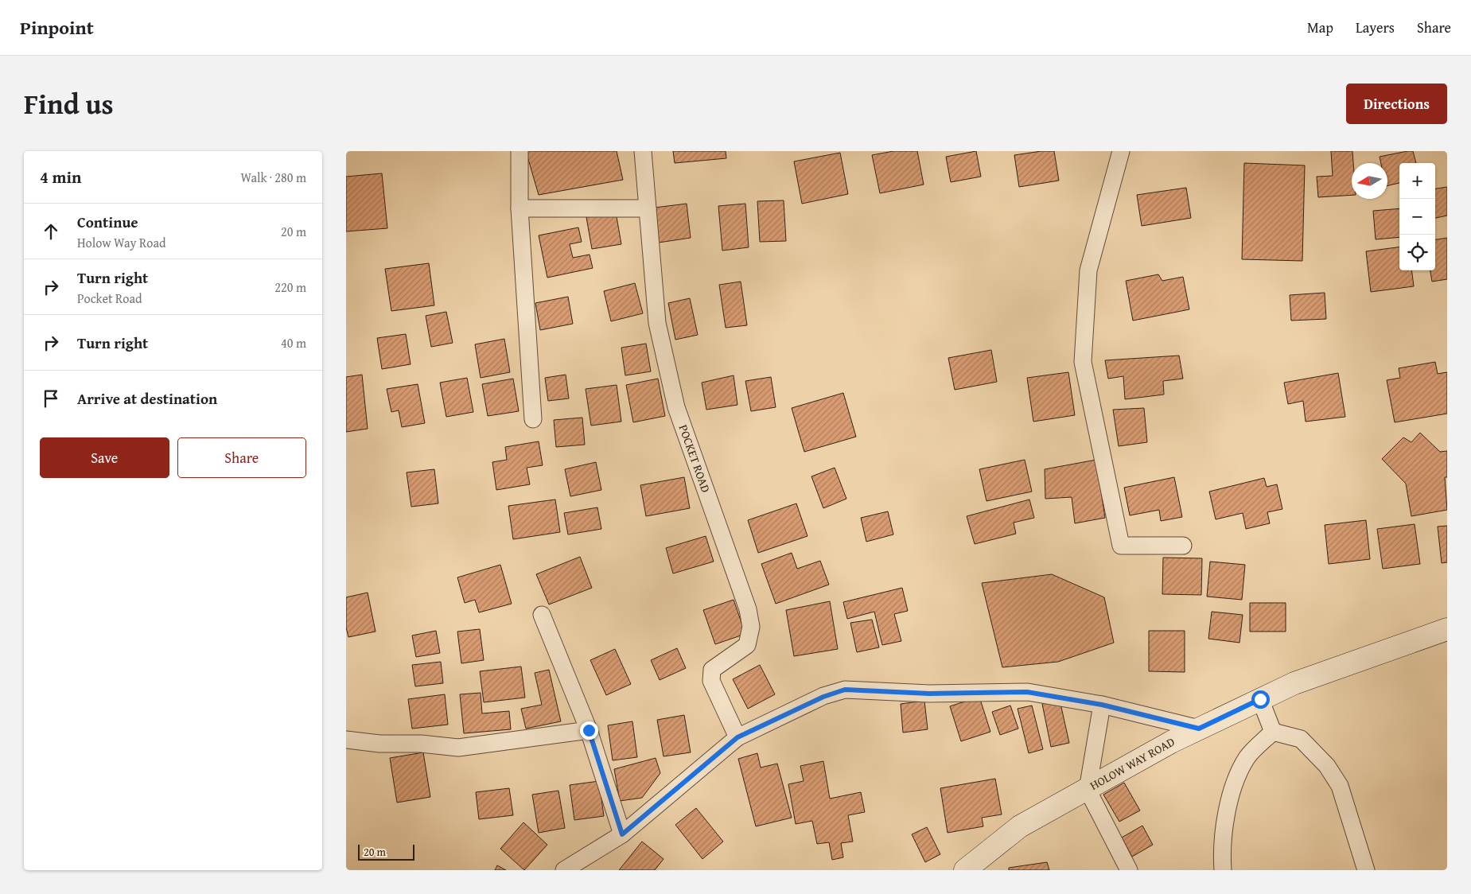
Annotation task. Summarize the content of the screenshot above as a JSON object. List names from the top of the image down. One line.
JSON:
{"streets":{"street":["POCKET ROAD","HOLOW WAY ROAD"]},"scale_bar":"20 m","north":"left","page":{"header":"Pinpoint","nav":["Map","Layers","Share"],"title":"Find us","buttons":["Directions",["Save","Share"]],"heading":["4 min","Walk · 280 m"],"map_buttons":["+","−"],"list":[["Continue","Holow Way Road","20 m"],["Turn right","Pocket Road","220 m"],["Turn right","40 m"],"Arrive at destination"],"scale":"20 m"}}
